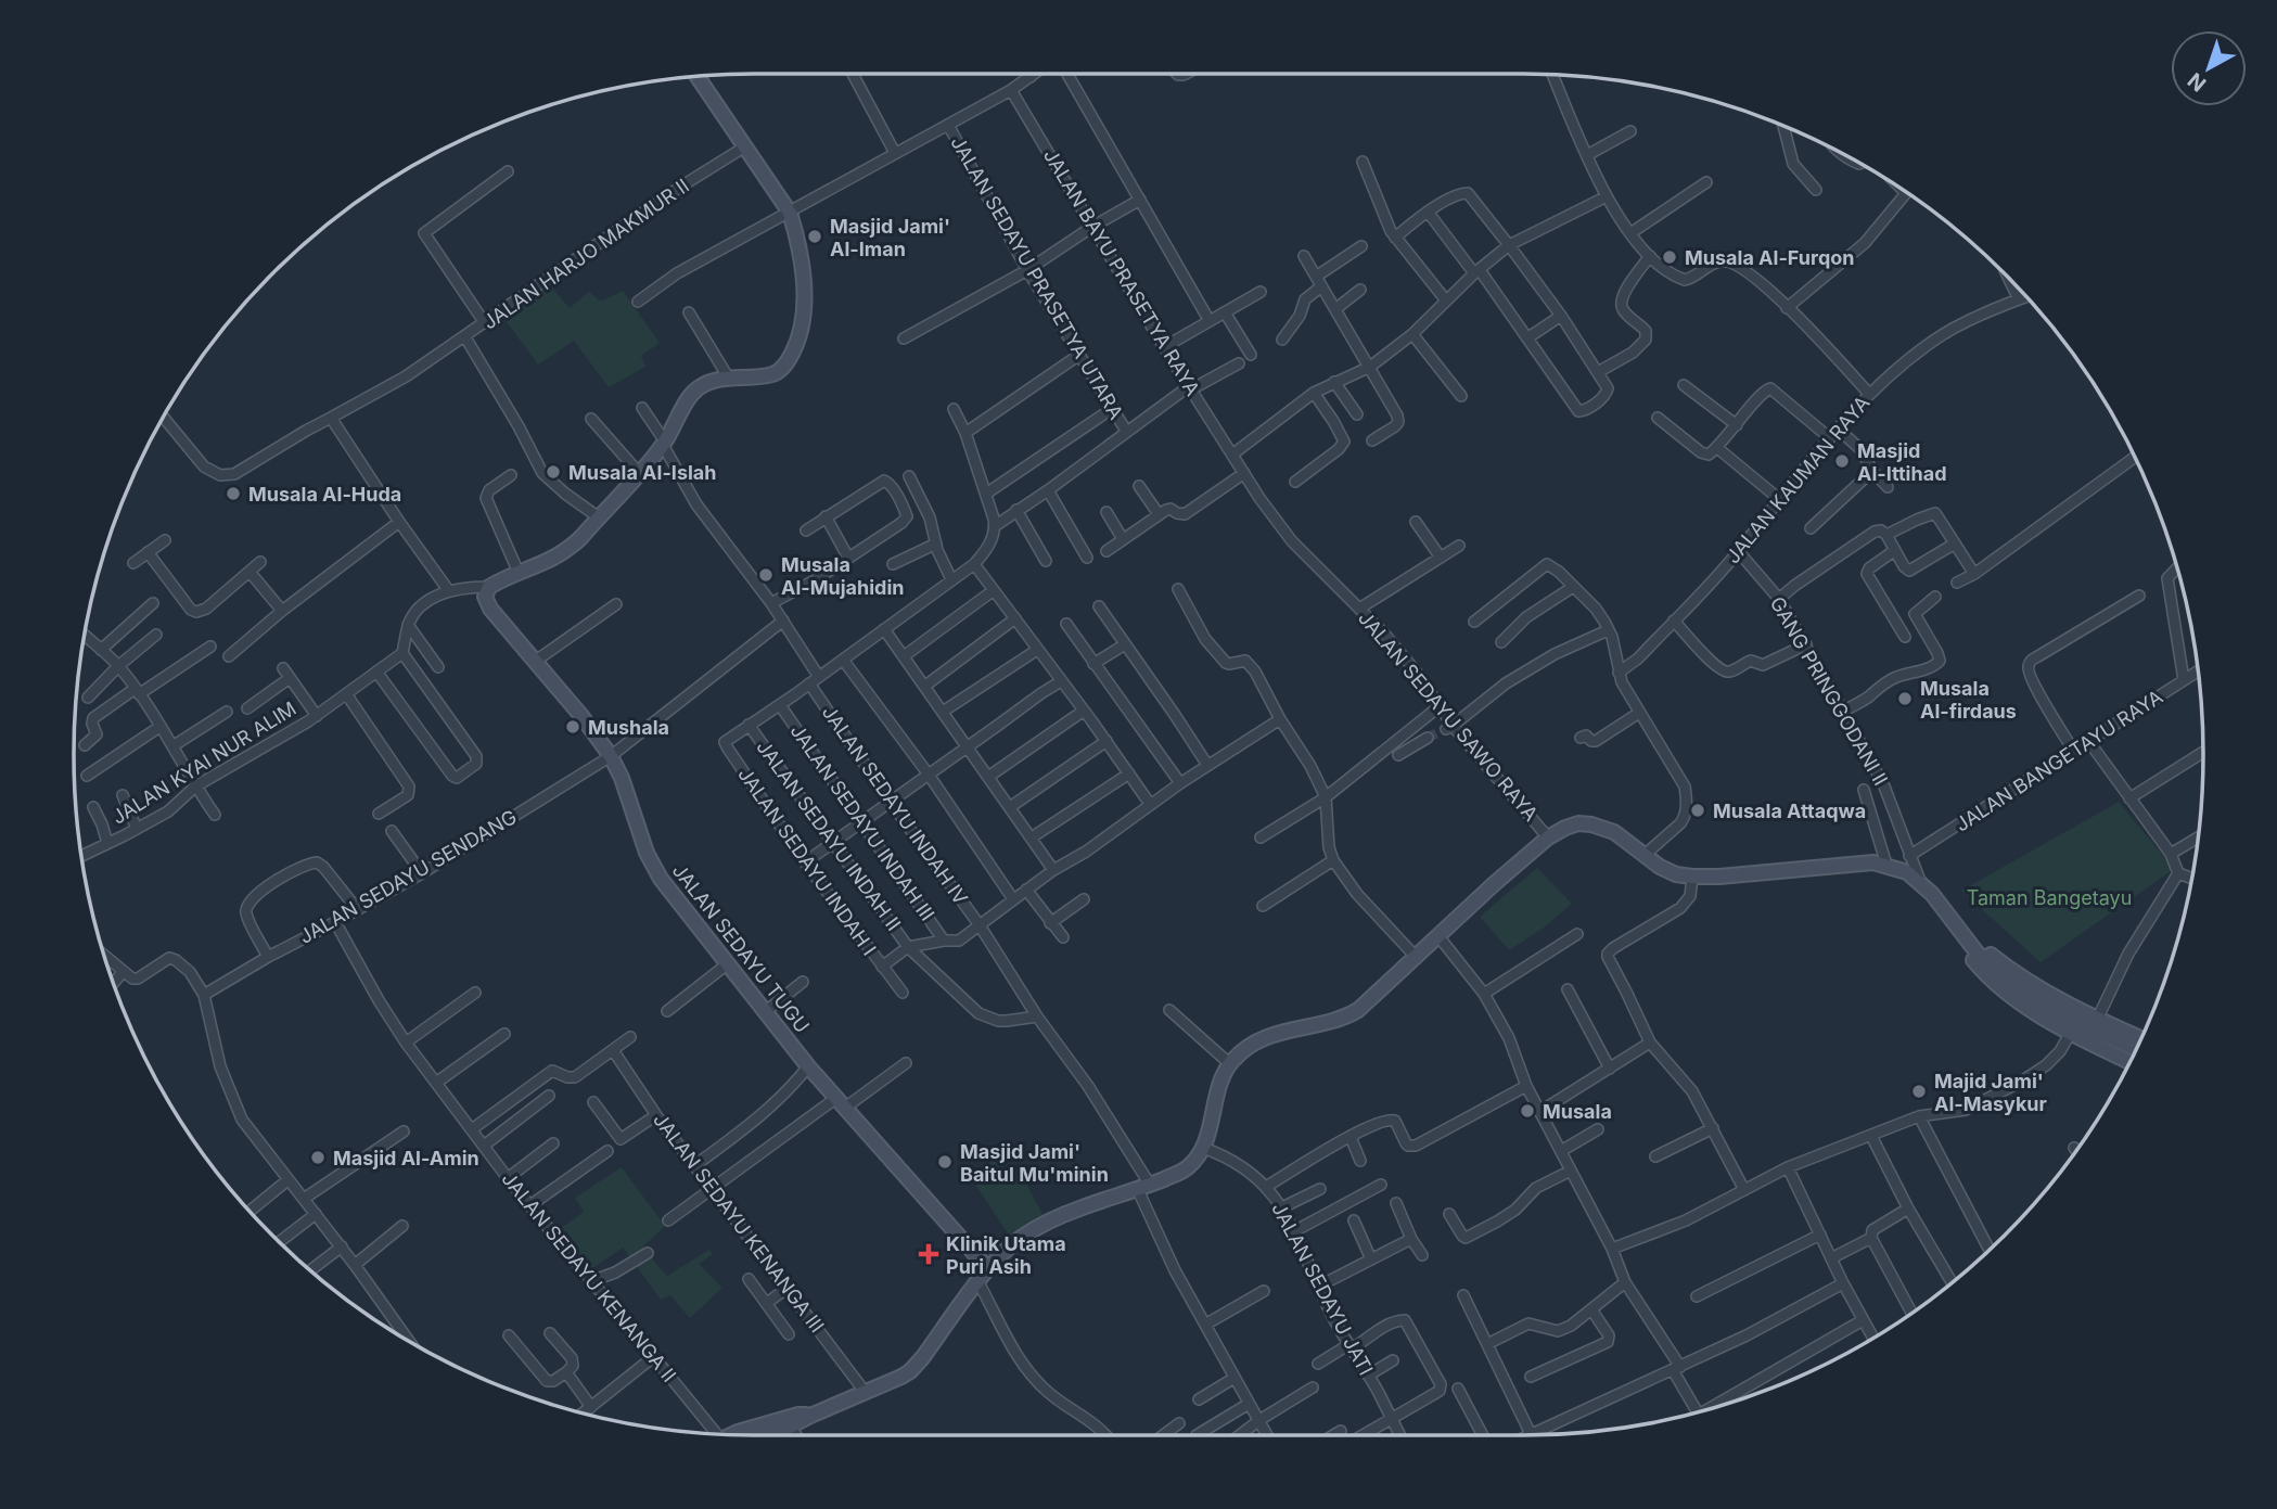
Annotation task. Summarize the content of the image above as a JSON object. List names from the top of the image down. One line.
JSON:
{"streets":{"street":["JALAN HARJO MAKMUR II","JALAN BAYU PRASETYA RAYA","JALAN SEDAYU PRASETYA UTARA","JALAN KAUMAN RAYA","GANG PRINGGODANI II","JALAN SEDAYU SAWO RAYA","JALAN BANGETAYU RAYA","JALAN KYAI NUR ALIM","JALAN SEDAYU INDAH IV","JALAN SEDAYU INDAH III","JALAN SEDAYU INDAH II","JALAN SEDAYU INDAH I","JALAN SEDAYU SENDANG","JALAN SEDAYU TUGU","JALAN SEDAYU KENANGA III","JALAN SEDAYU KENANGA II","JALAN SEDAYU JATI"]},"crossings":[["JALAN BAYU PRASETYA RAYA","JALAN SEDAYU SAWO RAYA"],["JALAN KAUMAN RAYA","GANG PRINGGODANI II"],["GANG PRINGGODANI II","JALAN BANGETAYU RAYA"],["JALAN SEDAYU INDAH IV","JALAN SEDAYU INDAH II"],["JALAN SEDAYU INDAH II","JALAN SEDAYU INDAH I"],["JALAN SEDAYU SENDANG","JALAN SEDAYU TUGU"],["JALAN SEDAYU SENDANG","JALAN SEDAYU KENANGA II"]],"parks":["Taman Bangetayu"],"places":{"other":["Masjid Jami' Al-Iman","Musala Al-Furqon","Masjid Al-Ittihad","Musala Al-Islah","Musala Al-Huda","Musala Al-Mujahidin","Musala Al-firdaus","Mushala","Musala Attaqwa","Majid Jami' Al-Masykur","Musala","Masjid Al-Amin","Masjid Jami' Baitul Mu'minin"],"health":["Klinik Utama Puri Asih"]},"north":"bottom left"}
